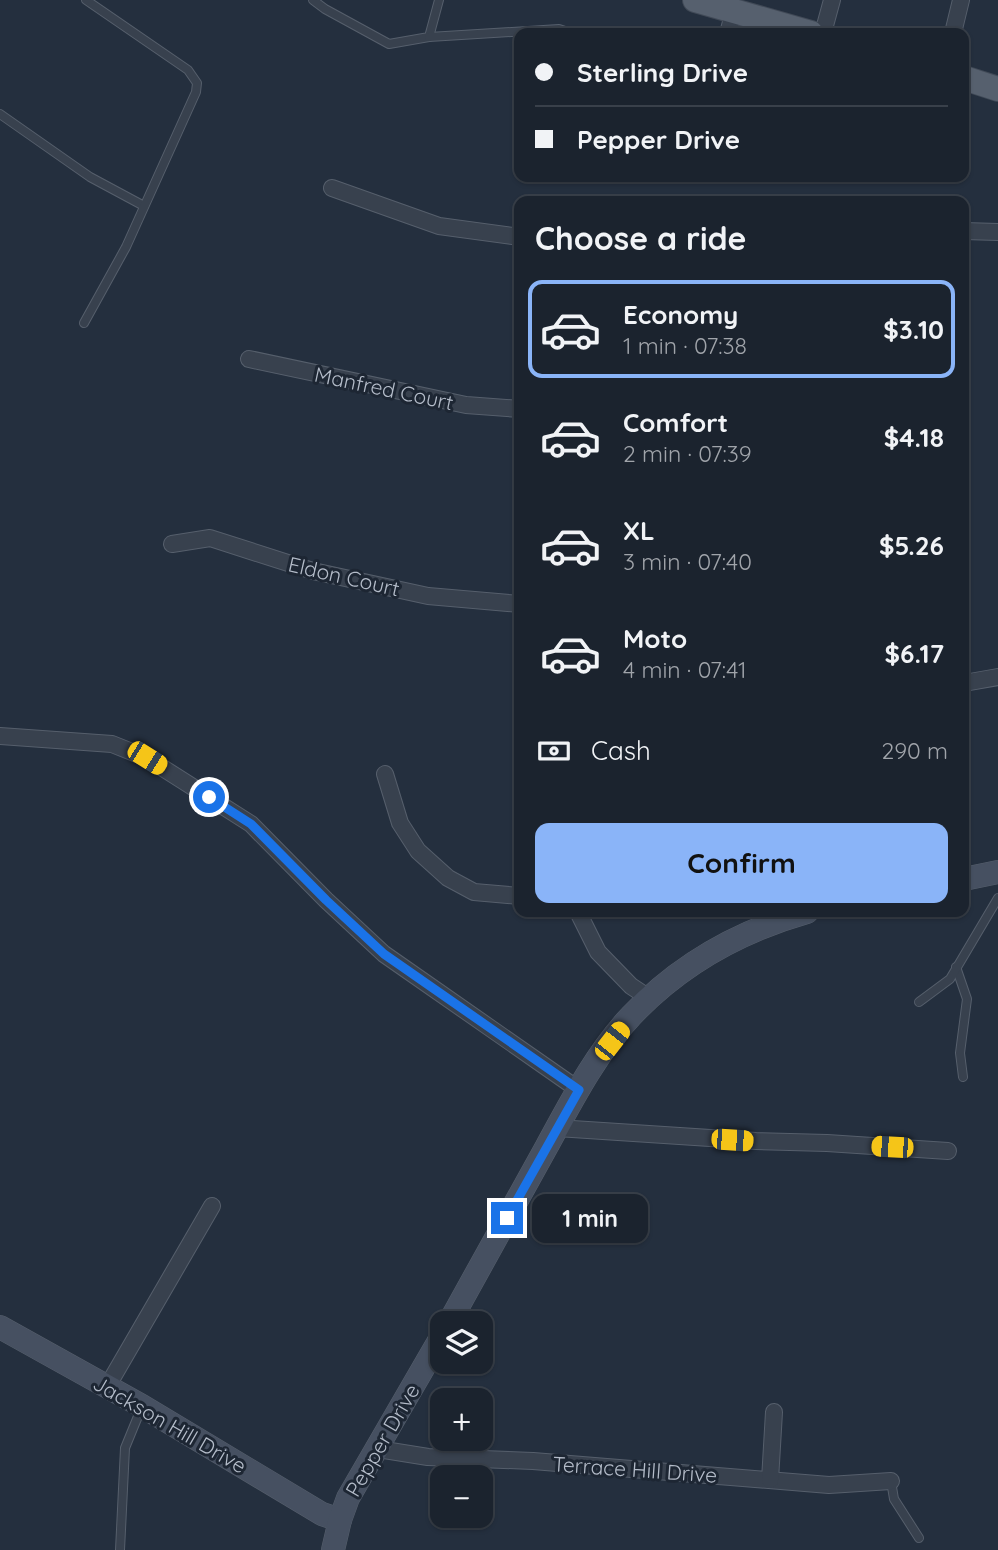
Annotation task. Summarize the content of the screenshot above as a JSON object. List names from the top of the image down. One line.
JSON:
{"streets":{"street":["Manfred Court","Eldon Court","Jackson Hill Drive","Pepper Drive","Terrace Hill Drive"]},"crossings":[["Jackson Hill Drive","Pepper Drive"],["Pepper Drive","Terrace Hill Drive"]],"page":{"banner":["Sterling Drive","Pepper Drive"],"heading":"Choose a ride","list":[{"name":"Economy","note":"1 min · 07:38","value":"$3.10"},{"name":"Comfort","note":"2 min · 07:39","value":"$4.18"},{"name":"XL","note":"3 min · 07:40","value":"$5.26"},{"name":"Moto","note":"4 min · 07:41","value":"$6.17"}],"pay":["Cash","290 m"],"buttons":"Confirm","bubble":"1 min","map_buttons":["+","−"]}}
